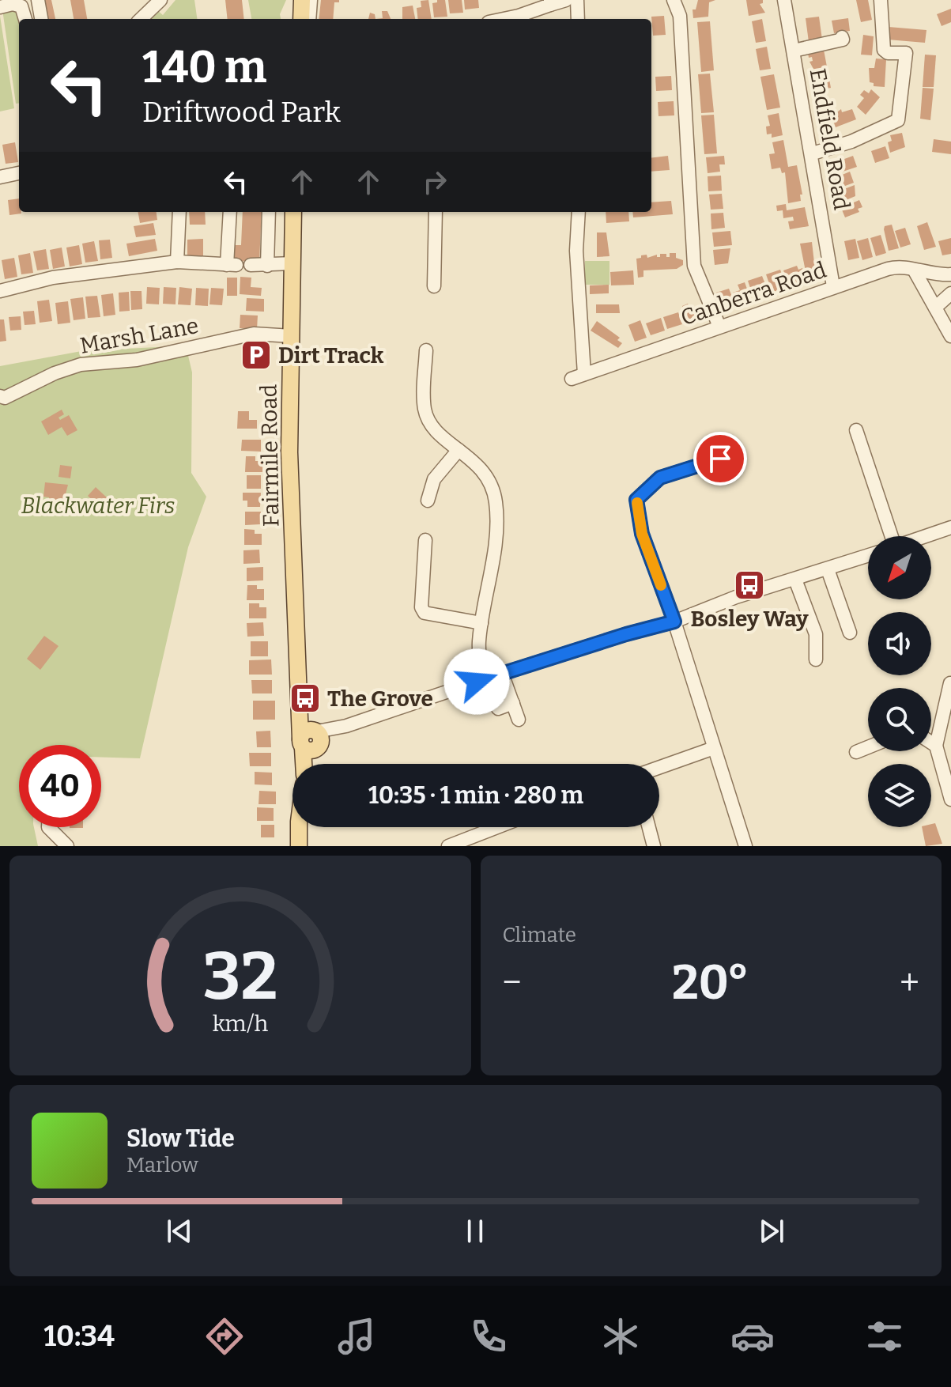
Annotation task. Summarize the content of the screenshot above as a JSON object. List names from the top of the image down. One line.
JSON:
{"streets":{"main road":["Fairmile Road"],"street":["Endfield Road","Canberra Road","Marsh Lane"]},"crossings":[["Endfield Road","Canberra Road"],["Marsh Lane","Fairmile Road"]],"parks":["Blackwater Firs"],"places":{"parking":["Dirt Track"],"bus stop":["Bosley Way","The Grove"]},"north":"bottom left","page":{"turn":["140 m","Driftwood Park"],"limit":"40","trip":"10:35 · 1 min · 280 m","tile":"Climate","heat":["−","20°","+"],"song":["Slow Tide","Marlow"],"tabs":"10:34","gauge":["32","km/h"]}}
